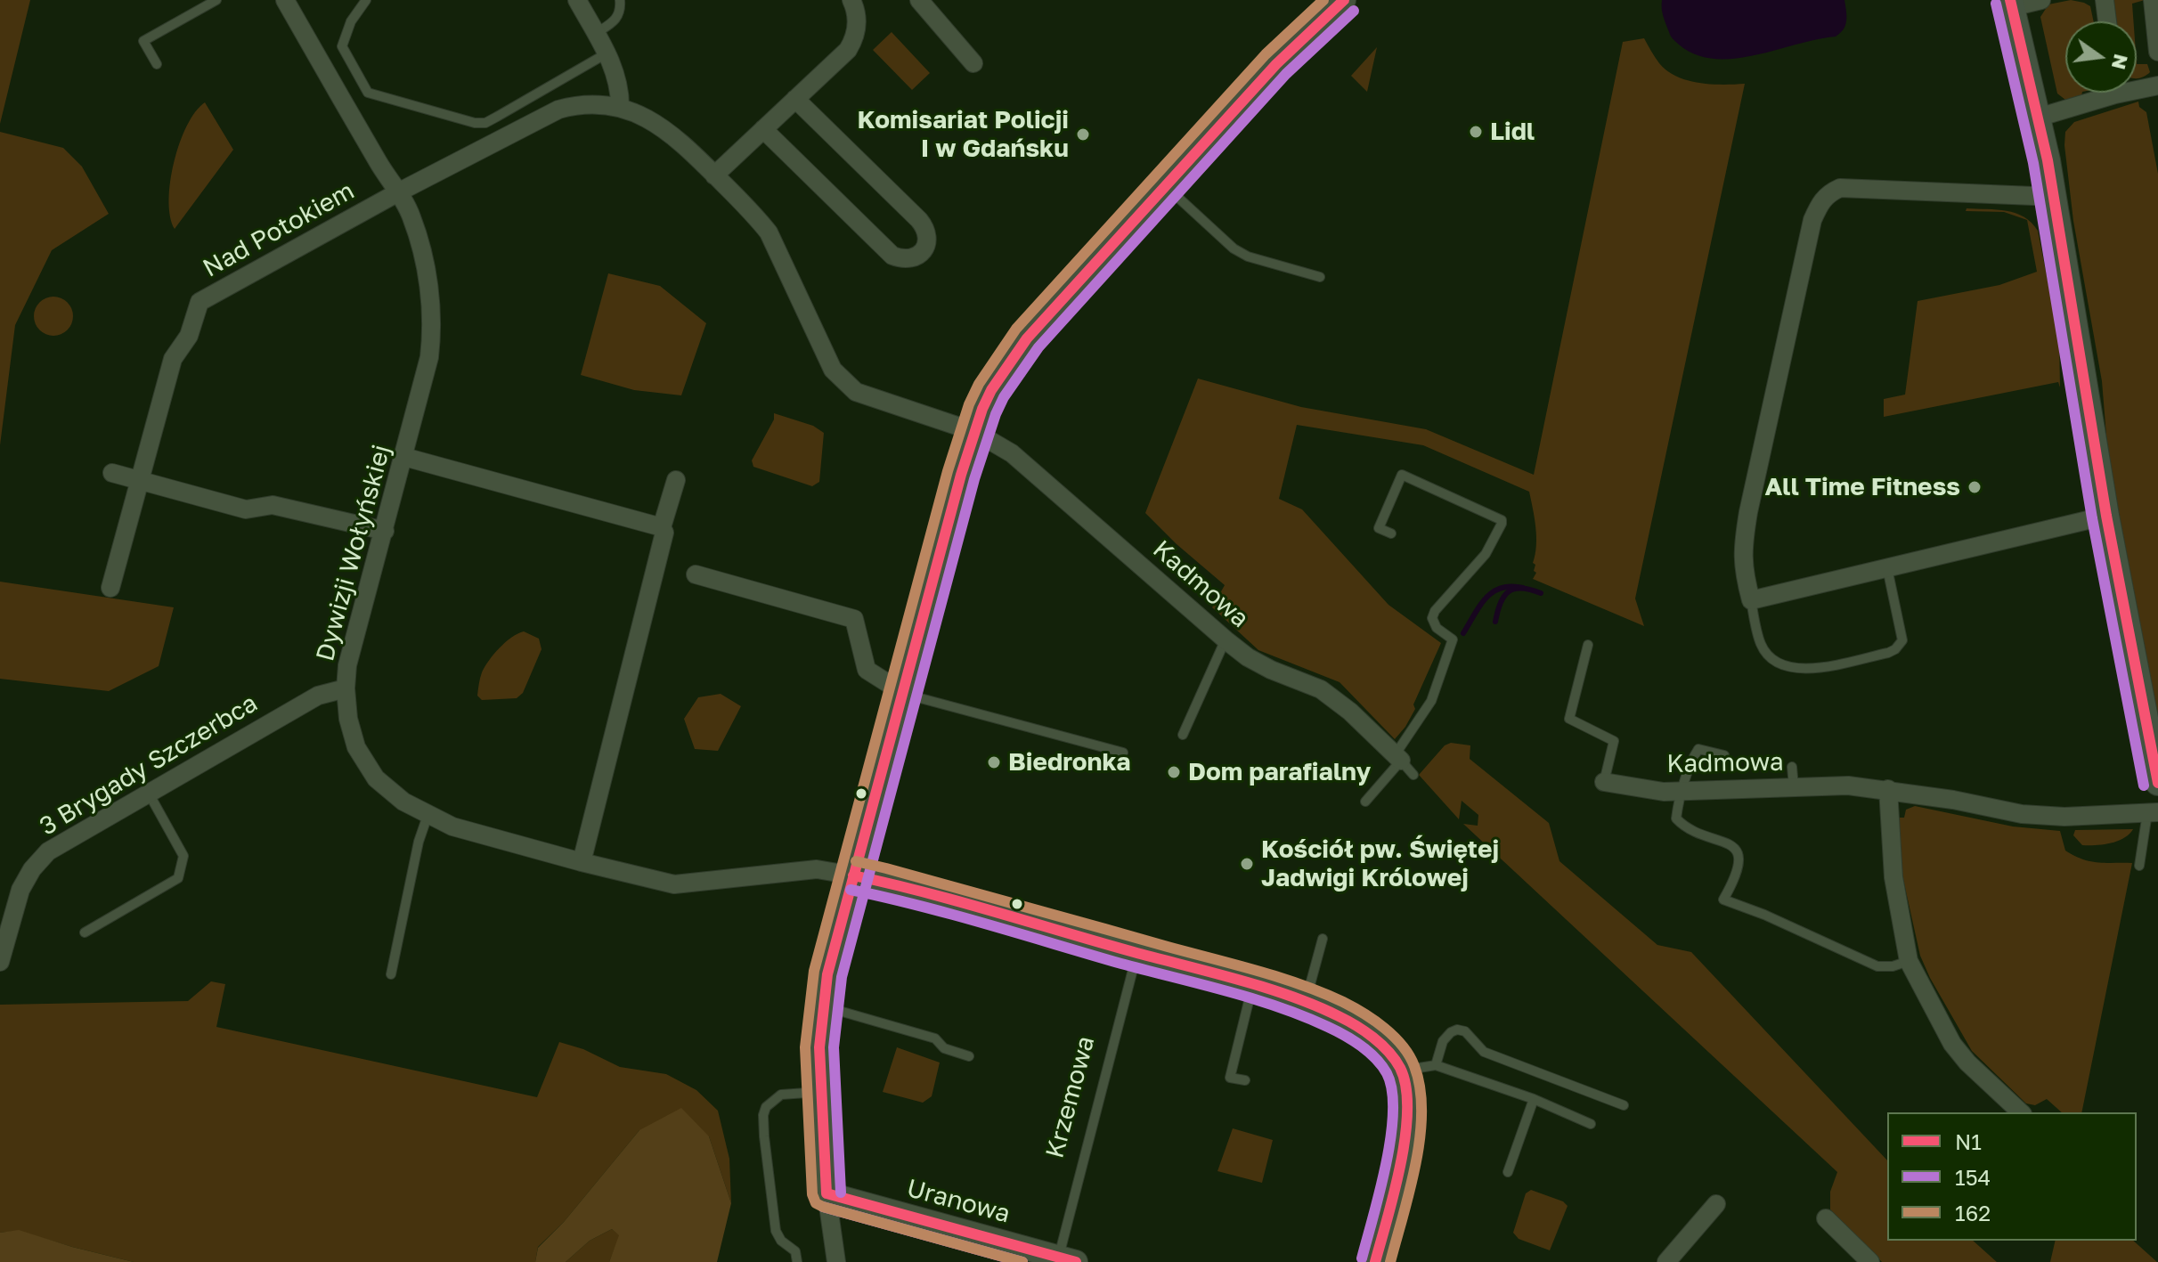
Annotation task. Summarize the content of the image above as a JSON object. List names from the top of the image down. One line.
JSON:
{"streets":{"street":["Nad Potokiem","Dywizji Wołyńskiej","Kadmowa","3 Brygady Szczerbca","Uranowa"],"lane":["Krzemowa"]},"crossings":[["Nad Potokiem","Dywizji Wołyńskiej"],["Nad Potokiem","Kadmowa"],["Dywizji Wołyńskiej","3 Brygady Szczerbca"],["Krzemowa","Uranowa"]],"places":["Lidl","Komisariat Policji I w Gdańsku","All Time Fitness","Biedronka","Dom parafialny","Kościół pw. Świętej Jadwigi Królowej"],"lines":["transit line N1","transit line 162","transit line 154"],"legend":["N1","154","162"],"north":"right"}
